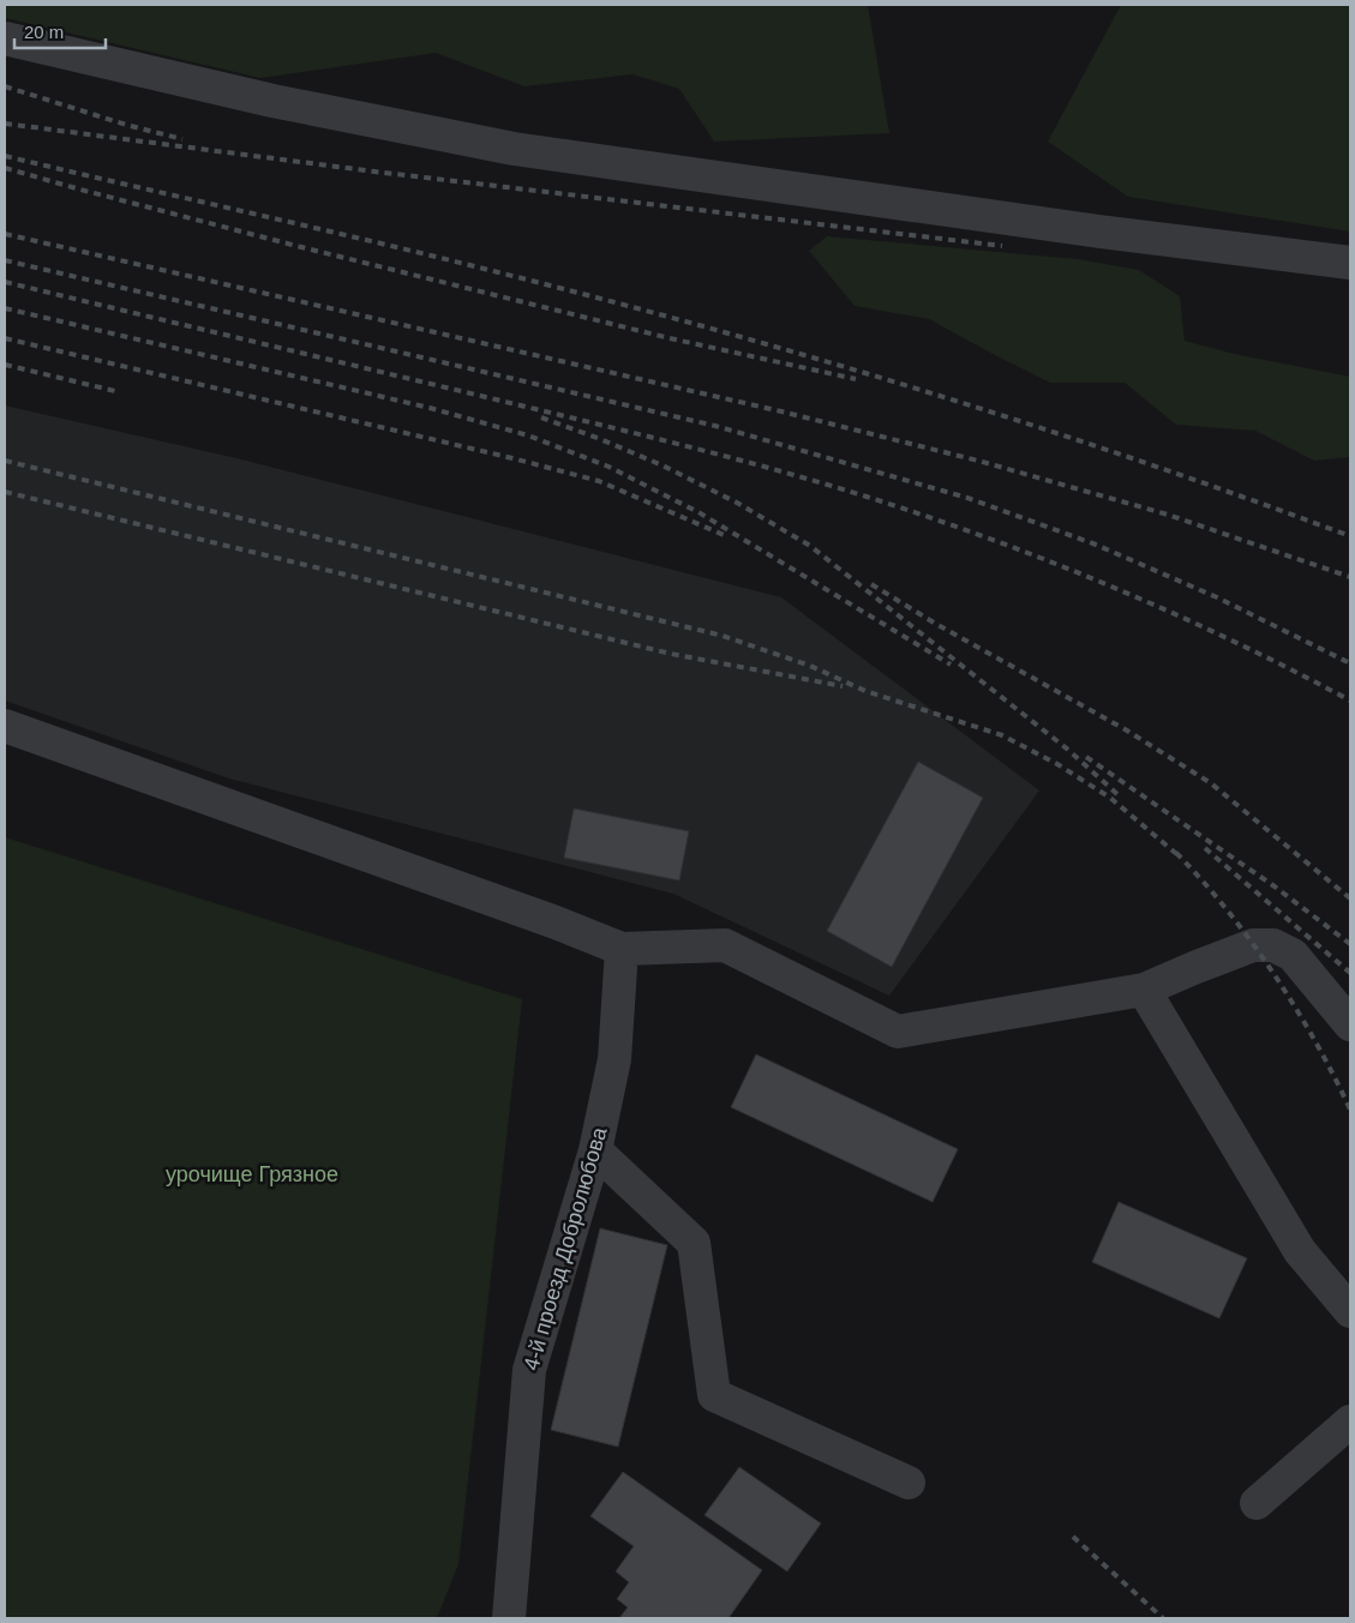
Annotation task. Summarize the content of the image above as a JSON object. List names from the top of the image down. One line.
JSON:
{"streets":{"street":["4-й проезд Добролюбова"]},"parks":["урочище Грязное"],"scale_bar":"20 m"}
